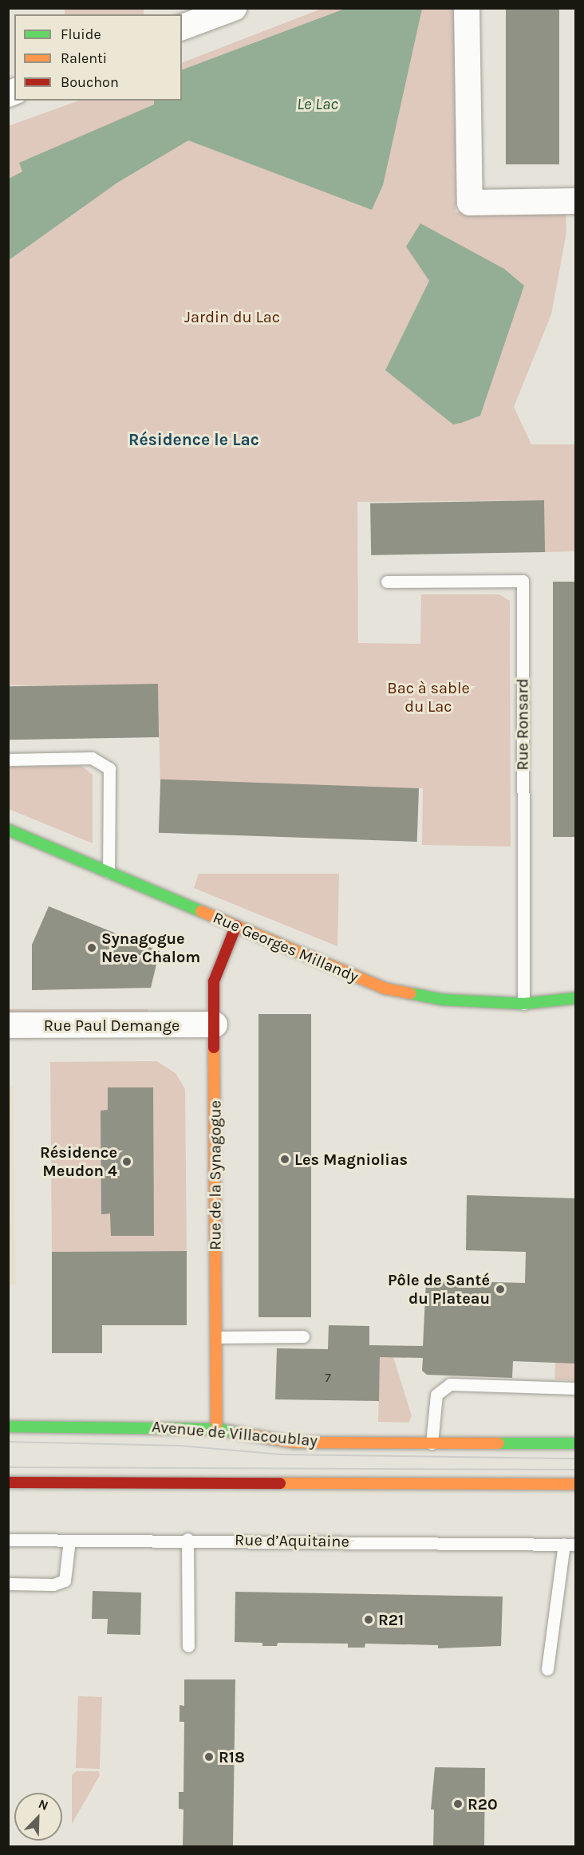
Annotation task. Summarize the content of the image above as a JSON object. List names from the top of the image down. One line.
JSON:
{"streets":{"street":["Rue Georges Millandy","Rue Paul Demange","Rue de la Synagogue","Avenue de Villacoublay"],"lane":["Rue Ronsard","Rue d’Aquitaine"]},"crossings":[["Rue Ronsard","Rue Georges Millandy"],["Rue Georges Millandy","Rue de la Synagogue"],["Rue Paul Demange","Rue de la Synagogue"],["Rue de la Synagogue","Avenue de Villacoublay"]],"districts":["Résidence le Lac"],"water":["Le Lac"],"parks":["Jardin du Lac","Bac à sable du Lac"],"places":["Synagogue Neve Chalom","Les Magniolias","Résidence Meudon 4","Pôle de Santé du Plateau","R21","R18","R20"],"house_numbers":["7"],"legend":["Fluide","Ralenti","Bouchon"],"north":"top right"}
